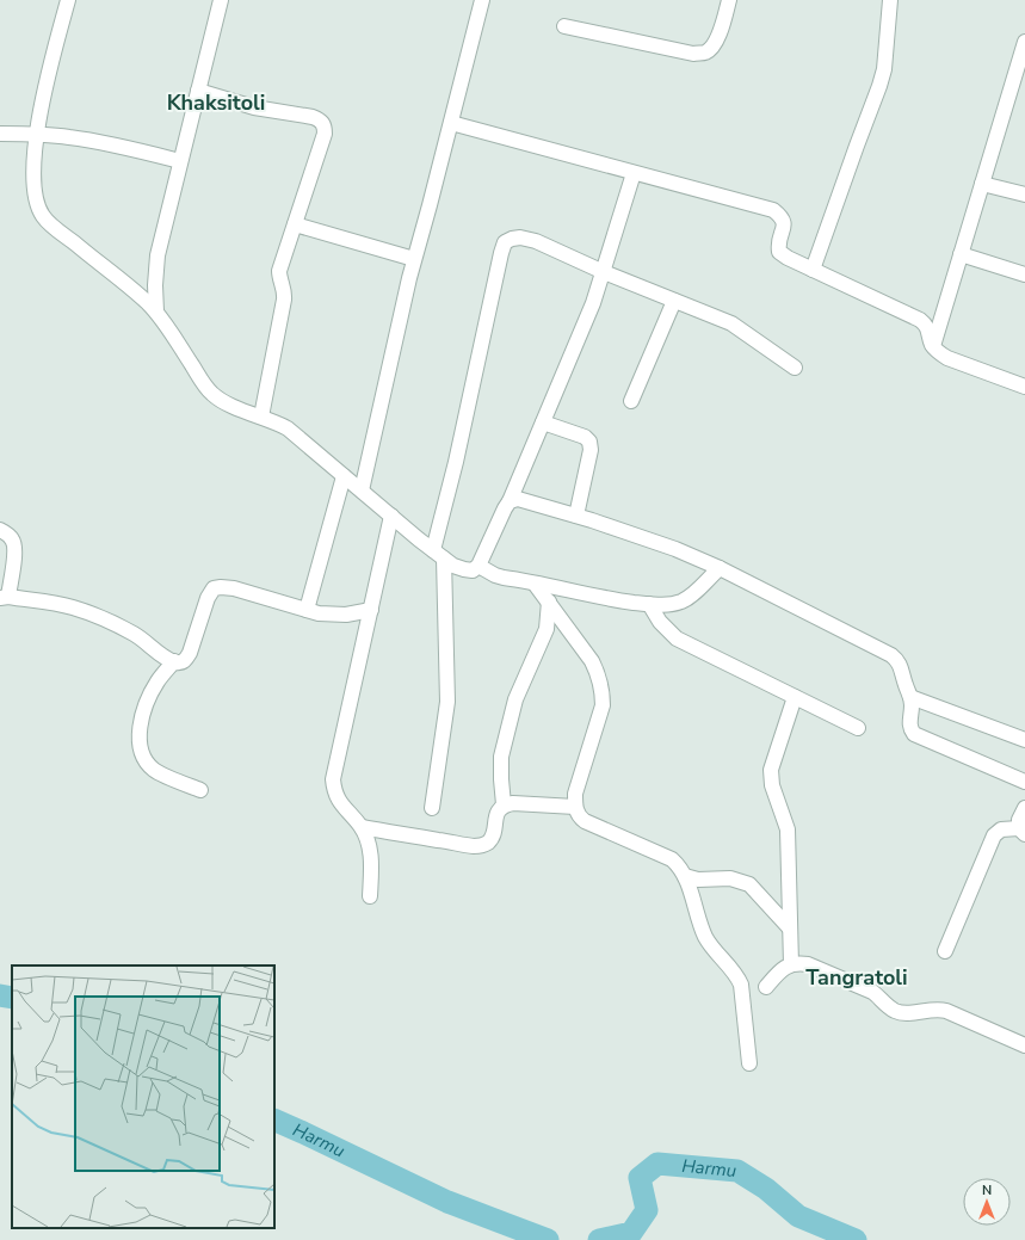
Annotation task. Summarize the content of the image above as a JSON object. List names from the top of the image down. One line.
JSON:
{"districts":["Khaksitoli","Tangratoli"],"water":["Harmu"],"north":"top"}
